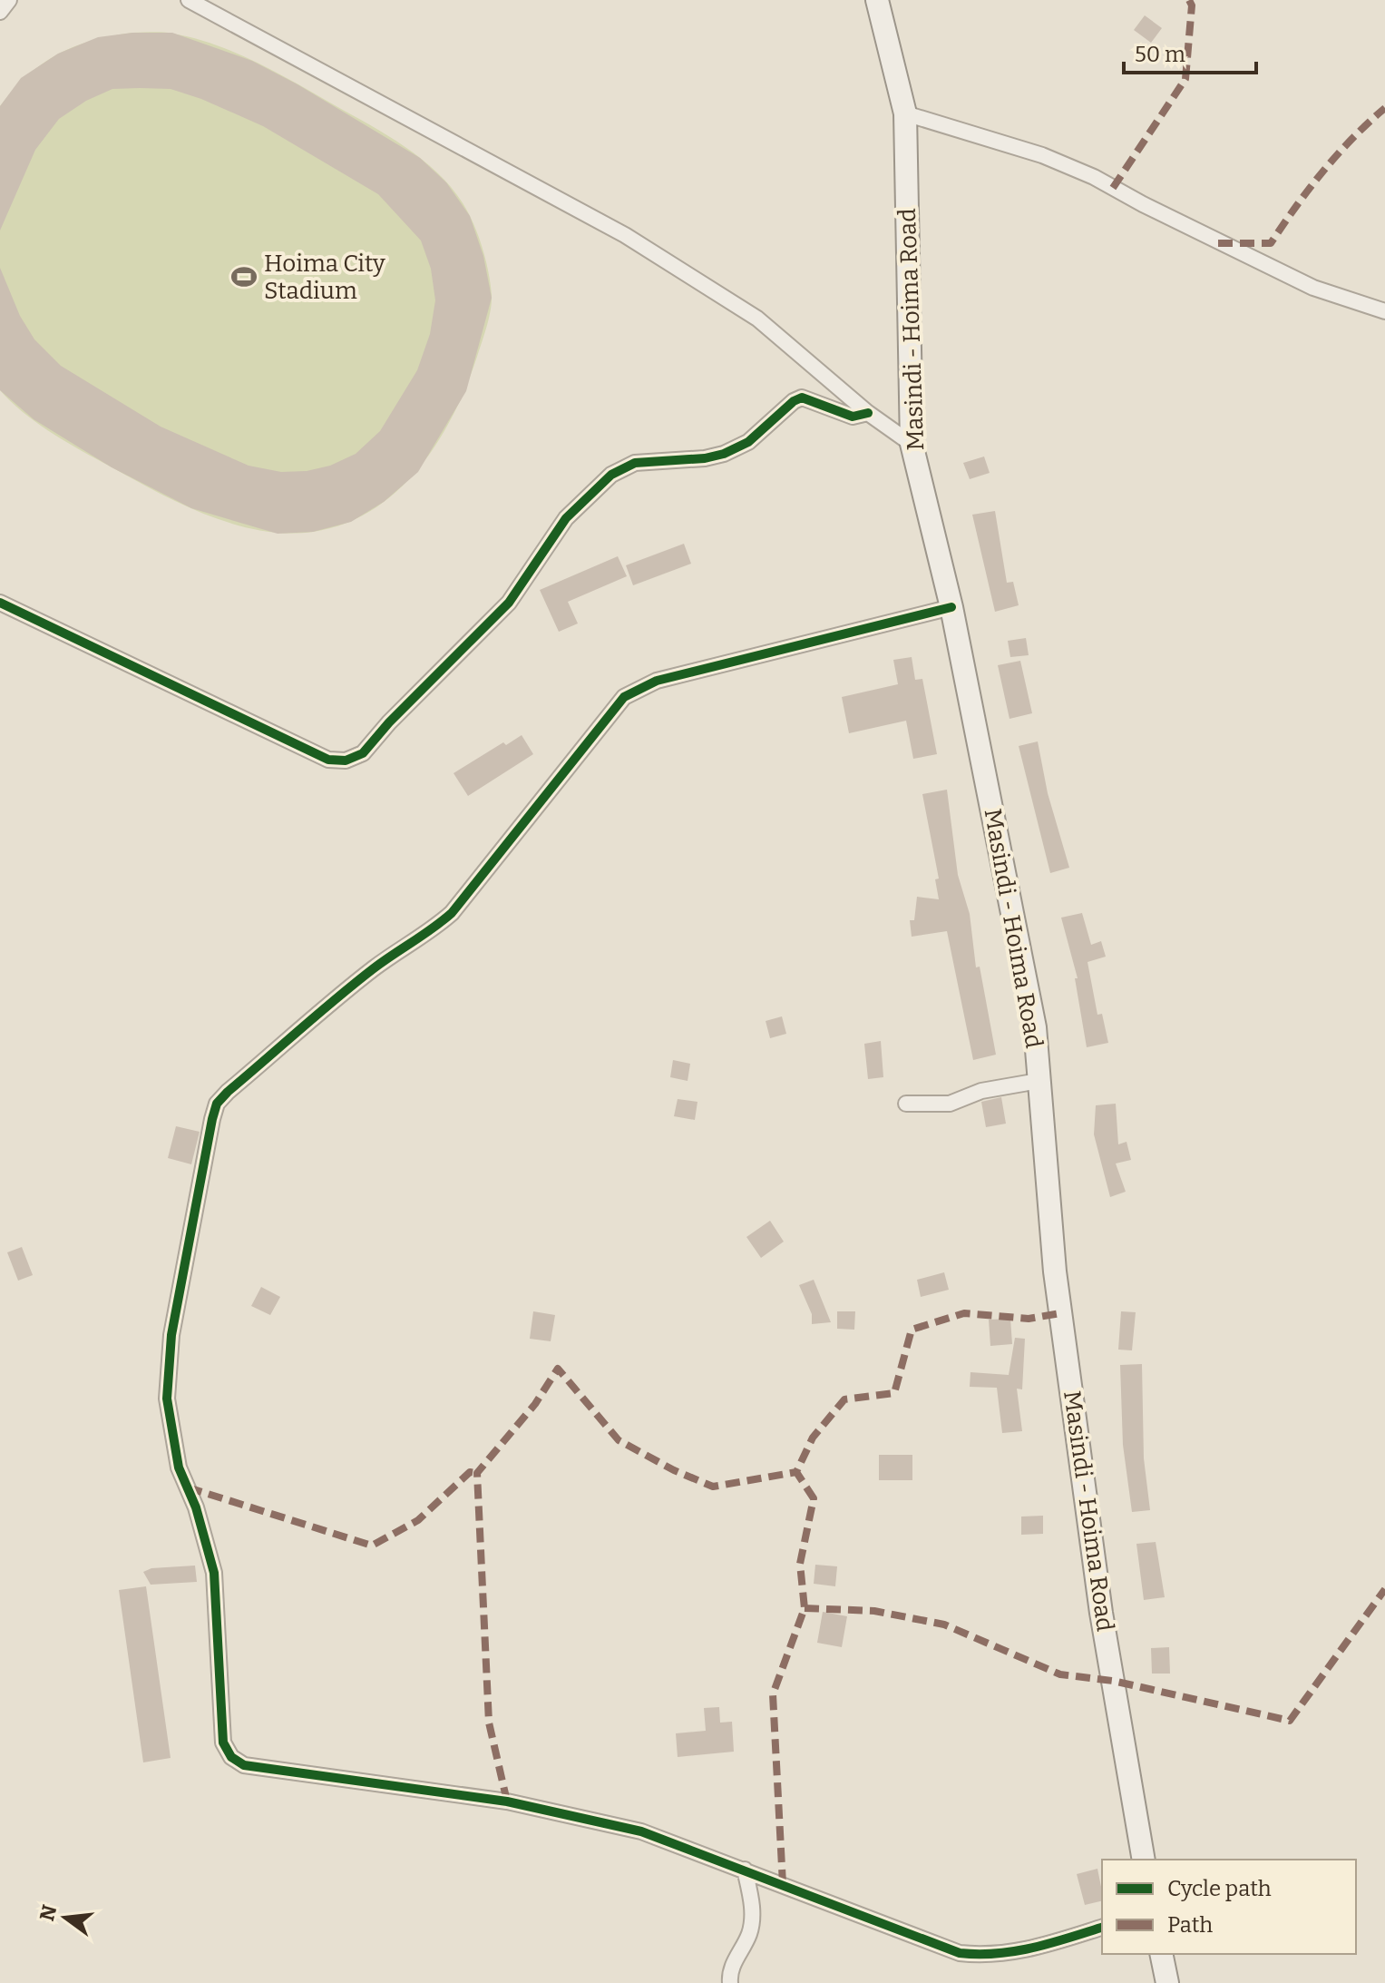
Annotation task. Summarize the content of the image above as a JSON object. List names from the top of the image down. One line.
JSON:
{"streets":{"main road":["Masindi - Hoima Road"]},"places":{"sports":["Hoima City Stadium"]},"legend":["Cycle path","Path"],"scale_bar":"50 m","north":"left"}
